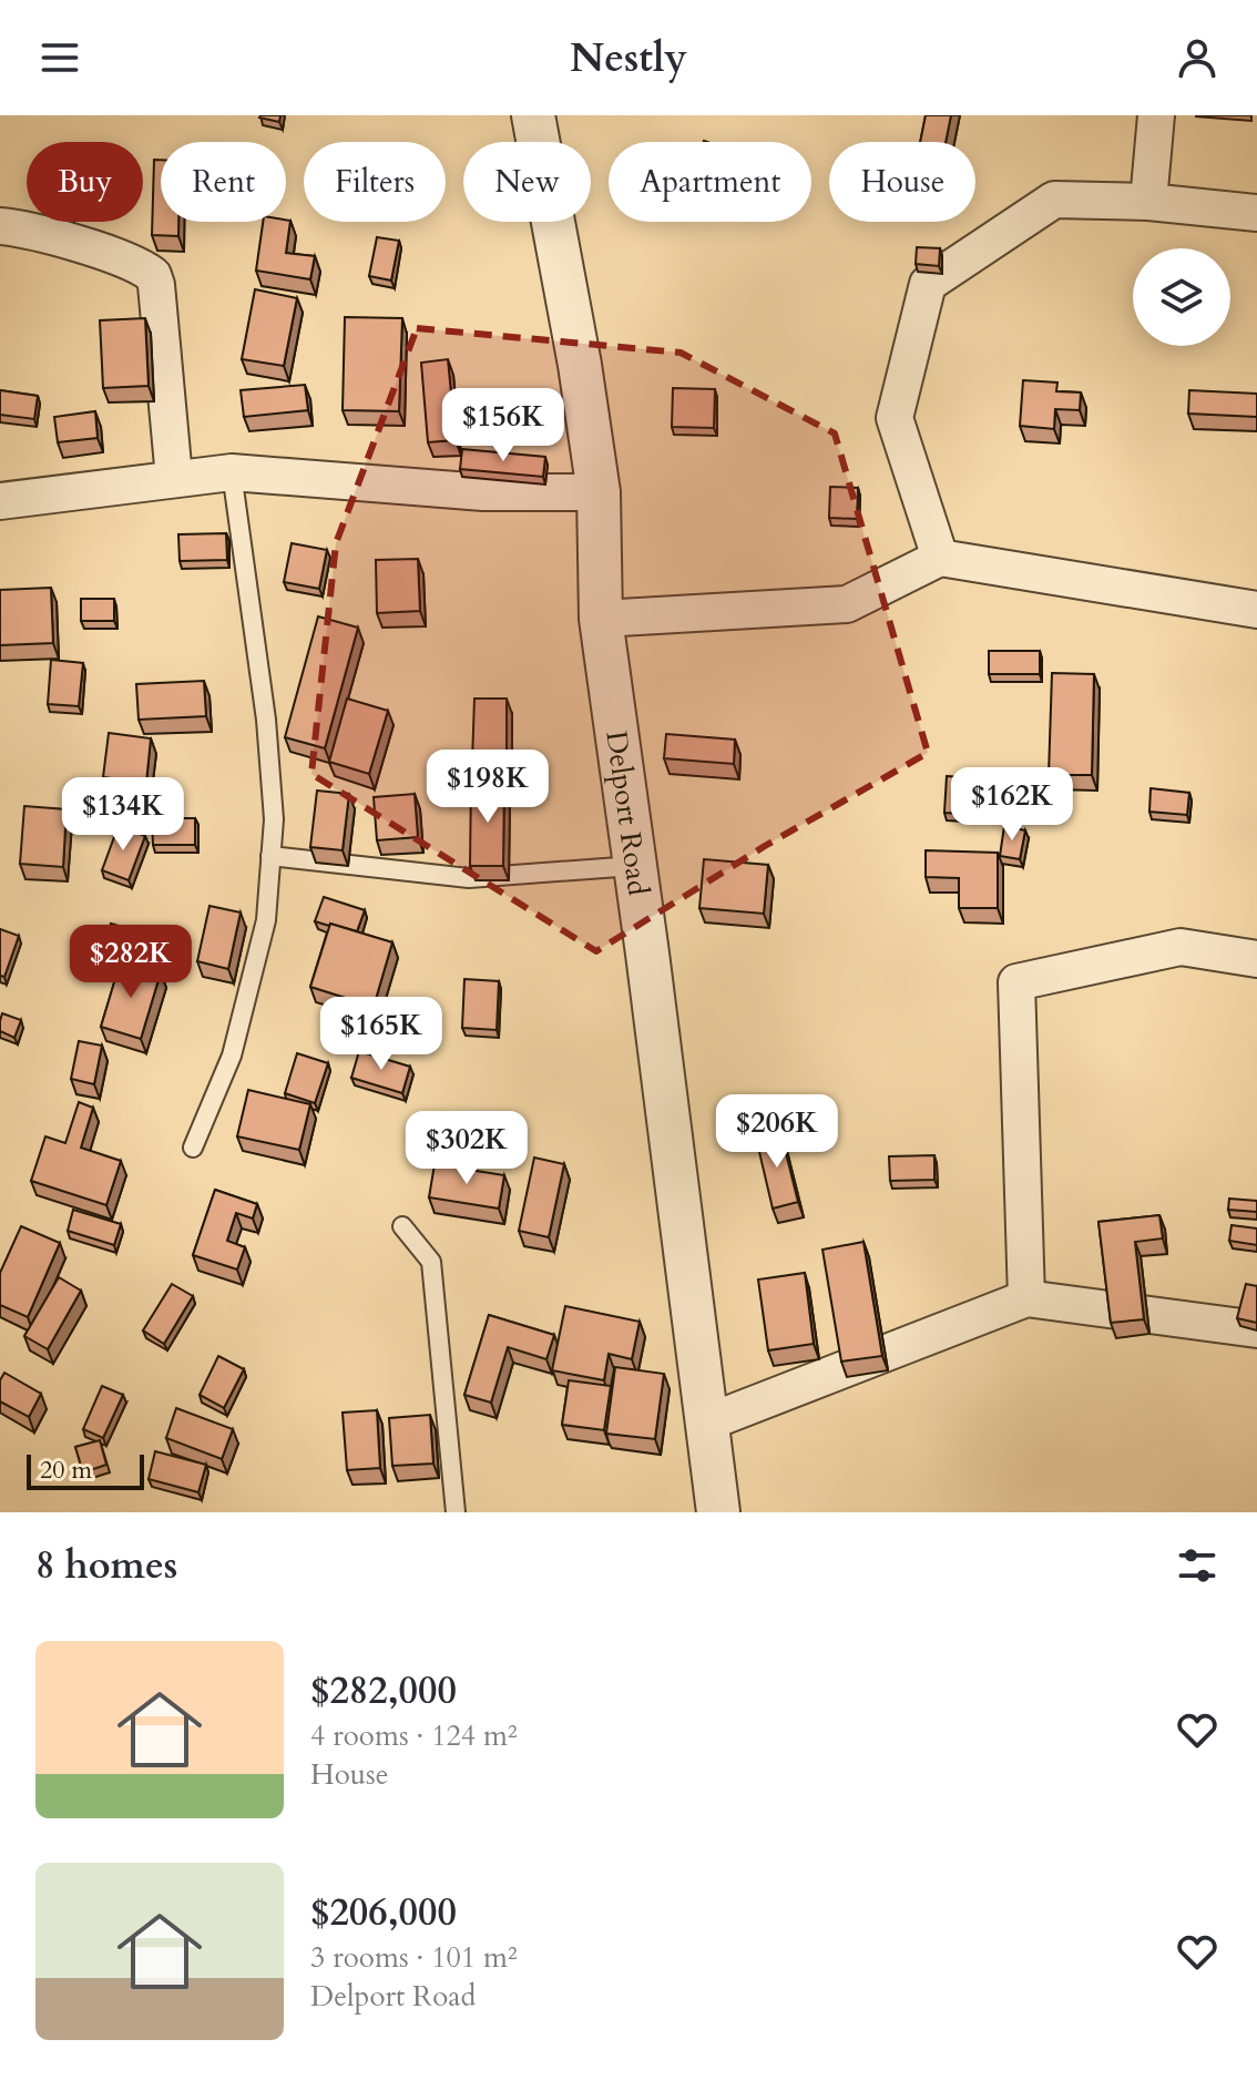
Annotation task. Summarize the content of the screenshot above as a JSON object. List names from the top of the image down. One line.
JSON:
{"streets":{"street":["Delport Road"]},"scale_bar":"20 m","page":{"header":"Nestly","chip":["Buy","Rent","Filters","New","Apartment","House"],"price":["$156K","$198K","$162K","$134K","$282K","$165K","$206K","$302K"],"scale":"20 m","heading":"8 homes","list":[{"name":"$282,000","note":"4 rooms · 124 m² · House"},{"name":"$206,000","note":"3 rooms · 101 m² · Delport Road"}]}}
